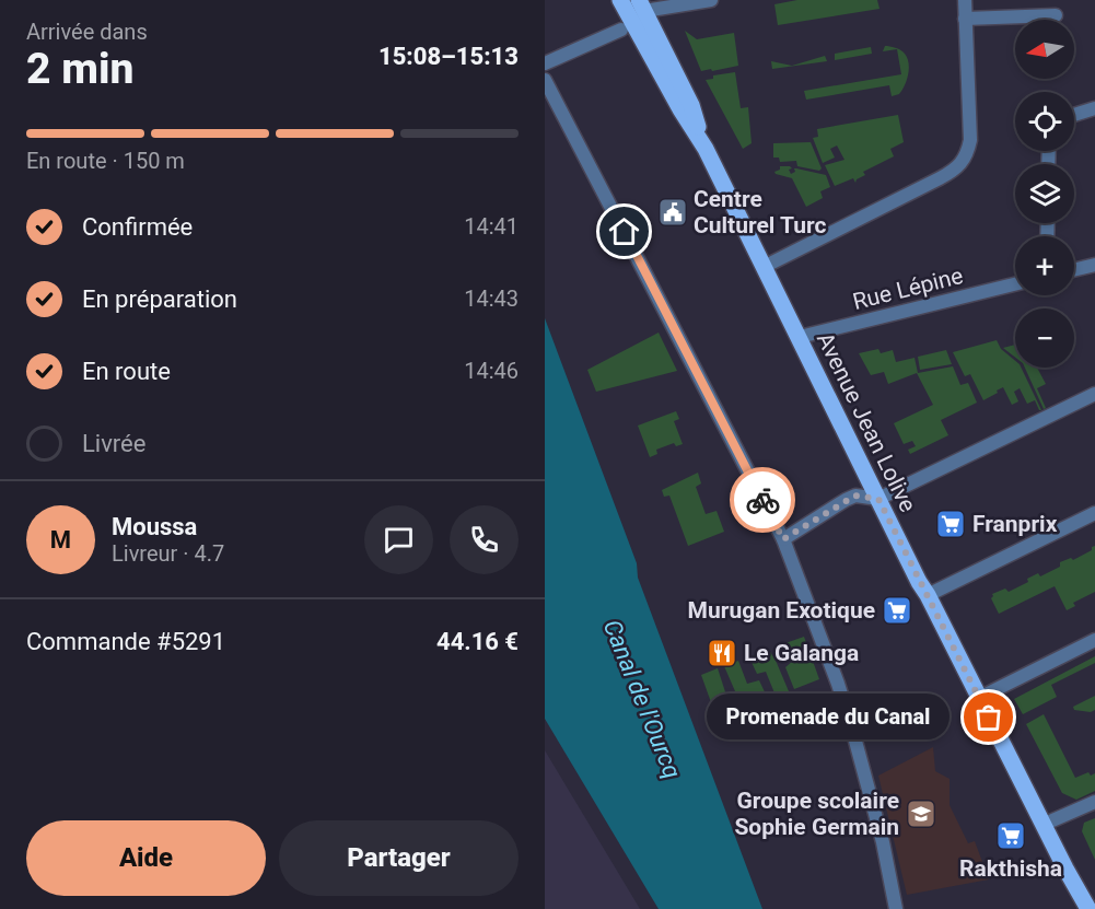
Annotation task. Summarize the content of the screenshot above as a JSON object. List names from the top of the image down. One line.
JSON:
{"streets":{"main road":["Avenue Jean Lolive"],"street":["Rue Lépine"]},"crossings":[["Rue Lépine","Avenue Jean Lolive"]],"water":["Canal de l'Ourcq"],"places":{"public building":["Centre Culturel Turc"],"supermarket":["Franprix","Murugan Exotique","Rakthisha"],"restaurant":["Le Galanga"],"other":["Promenade du Canal"],"school or university":["Groupe scolaire Sophie Germain"]},"north":"left","page":{"heading":["2 min","Arrivée dans","15:08–15:13"],"panel":["Moussa","Livreur · 4.7","Commande #5291","44.16 €"],"map_buttons":["+","−"],"bar":"En route · 150 m","list":[["Confirmée","14:41"],["En préparation","14:43"],["En route","14:46"],"Livrée"],"round":"M","bubble":"Promenade du Canal","buttons":["Aide","Partager"]}}
